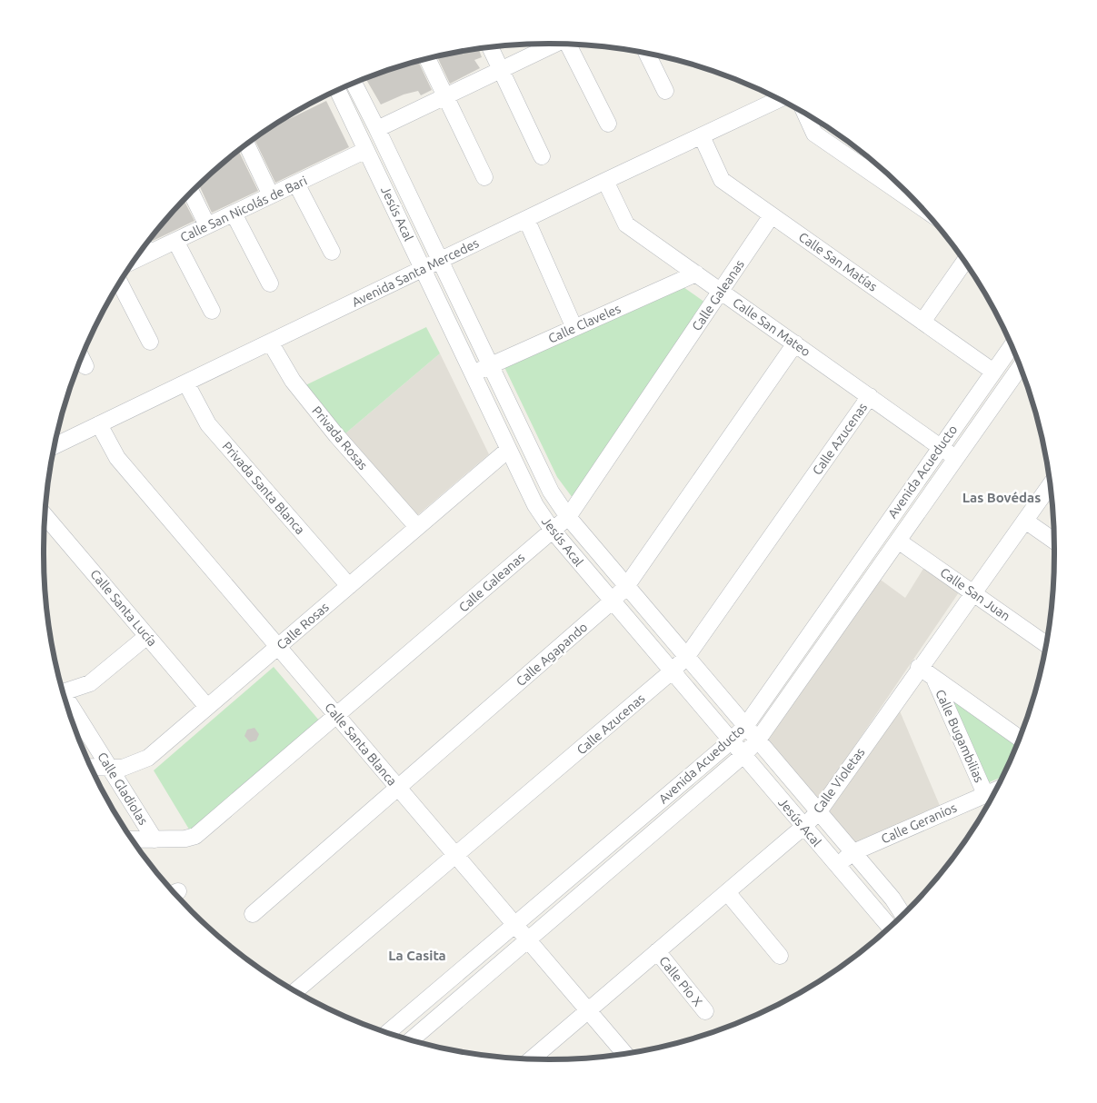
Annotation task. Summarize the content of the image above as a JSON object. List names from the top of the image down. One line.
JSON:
{"streets":{"street":["Calle San Nicolás de Bari","Jesús Acal","Calle San Matías","Avenida Santa Mercedes","Calle Galeanas","Calle Claveles","Calle San Mateo","Privada Rosas","Calle Azucenas","Avenida Acueducto","Privada Santa Blanca","Calle San Juan","Calle Santa Lucía","Calle Rosas","Calle Agapando","Calle Bugambilias","Calle Santa Blanca","Calle Violetas","Calle Gladiolas","Calle Geranios","Calle Pío X"]},"crossings":[["Calle San Nicolás de Bari","Jesús Acal"],["Jesús Acal","Avenida Santa Mercedes"],["Jesús Acal","Calle Galeanas"],["Jesús Acal","Calle Claveles"],["Jesús Acal","Calle Azucenas"],["Jesús Acal","Avenida Acueducto"],["Jesús Acal","Calle Rosas"],["Jesús Acal","Calle Agapando"],["Jesús Acal","Calle Violetas"],["Jesús Acal","Calle Geranios"],["Calle San Matías","Avenida Santa Mercedes"],["Calle San Matías","Calle Galeanas"],["Calle San Matías","Avenida Acueducto"],["Avenida Santa Mercedes","Calle San Mateo"],["Avenida Santa Mercedes","Privada Rosas"],["Avenida Santa Mercedes","Privada Santa Blanca"],["Avenida Santa Mercedes","Calle Santa Blanca"],["Calle Galeanas","Calle San Mateo"],["Calle Galeanas","Calle Santa Blanca"],["Calle Galeanas","Calle Gladiolas"],["Calle Claveles","Calle San Mateo"],["Calle San Mateo","Calle Azucenas"],["Calle San Mateo","Avenida Acueducto"],["Calle San Mateo","Calle Agapando"],["Privada Rosas","Calle Rosas"],["Calle Azucenas","Calle Santa Blanca"],["Avenida Acueducto","Calle San Juan"],["Avenida Acueducto","Calle Santa Blanca"],["Privada Santa Blanca","Calle Rosas"],["Calle San Juan","Calle Violetas"],["Calle Santa Lucía","Calle Rosas"],["Calle Rosas","Calle Santa Blanca"],["Calle Rosas","Calle Gladiolas"],["Calle Agapando","Calle Santa Blanca"],["Calle Bugambilias","Calle Geranios"],["Calle Santa Blanca","Calle Violetas"],["Calle Violetas","Calle Pío X"]],"districts":["Las Bovédas","La Casita"]}
